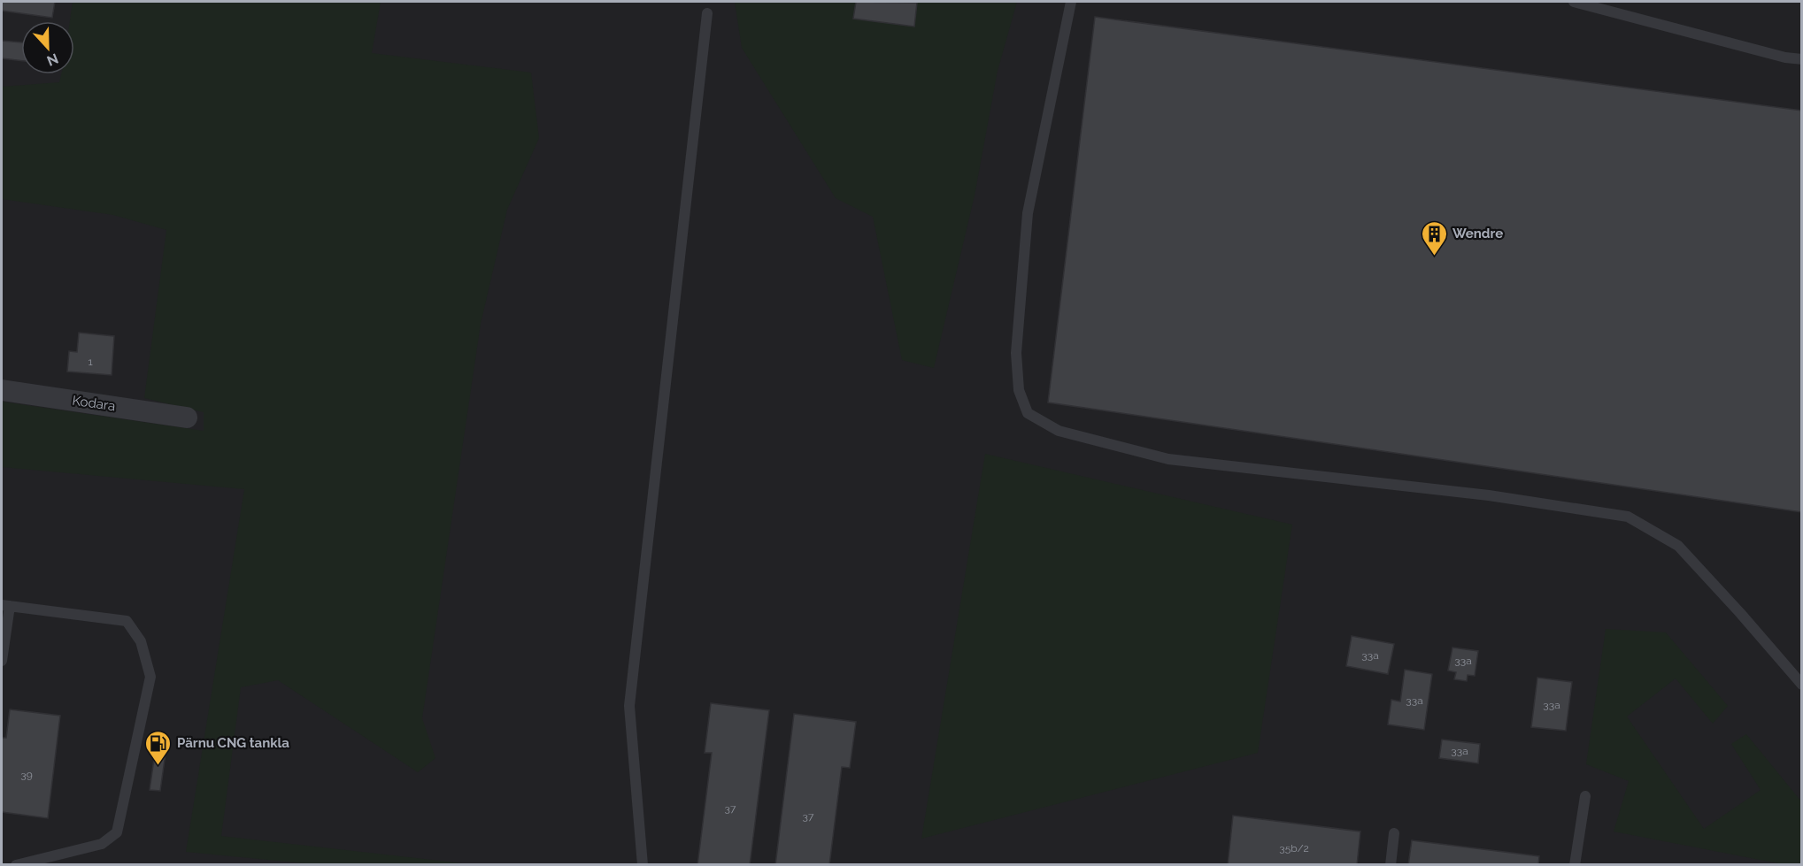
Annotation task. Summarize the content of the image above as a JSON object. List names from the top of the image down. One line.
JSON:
{"streets":{"street":["Kodara"]},"places":{"building":["Wendre"],"fuel station":["Pärnu CNG tankla"]},"house_numbers":["1","33a","33a","33a","33a","33a","39","37","37","35b/2"],"north":"bottom"}
